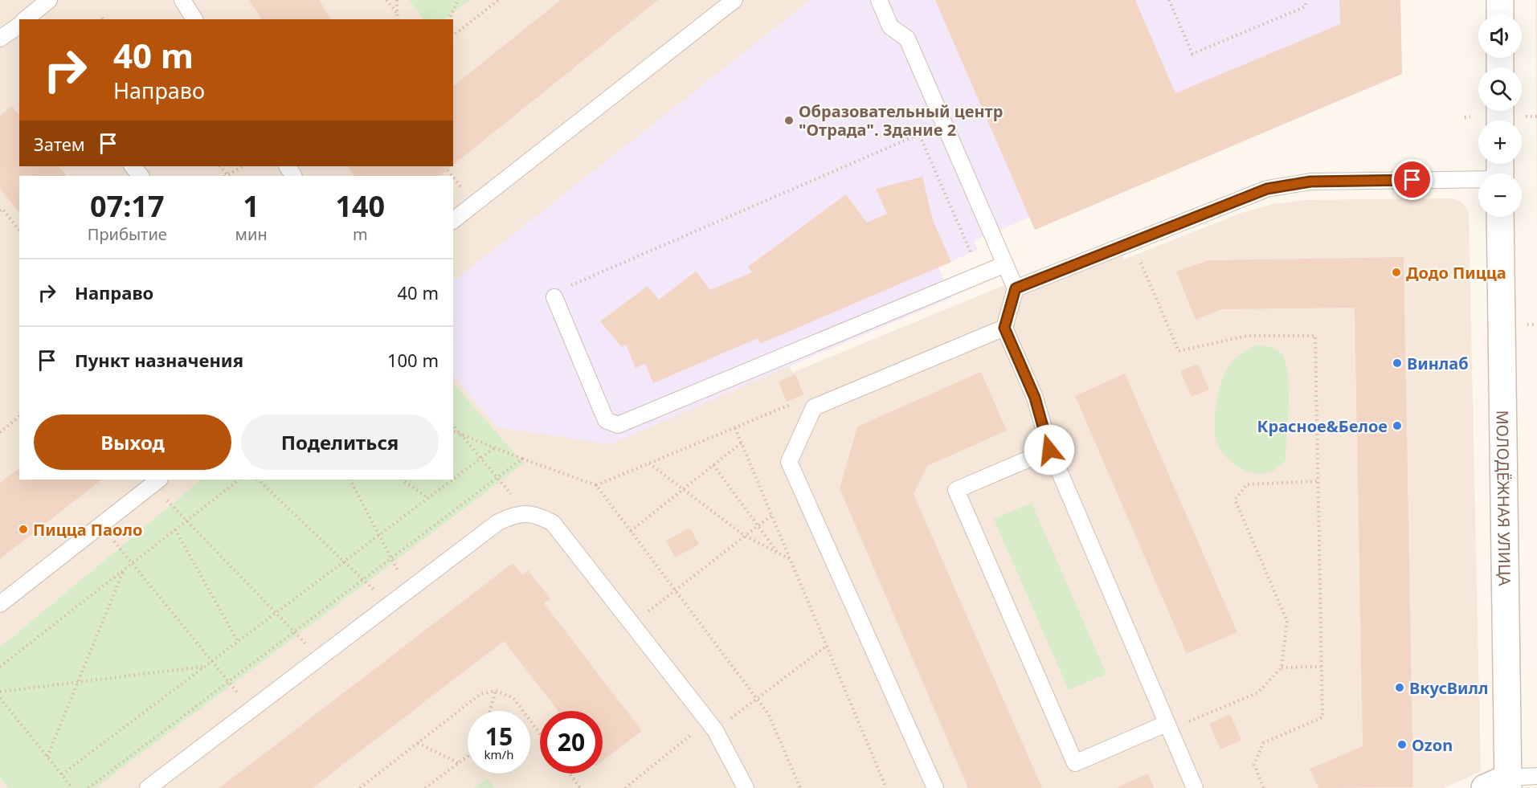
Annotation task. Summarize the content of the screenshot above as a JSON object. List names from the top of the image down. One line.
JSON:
{"streets":{"street":["МОЛОДЁЖНАЯ УЛИЦА"]},"places":["Образовательный центр \"Отрада\". Здание 2","Додо Пицца","Винлаб","Красное&Белое","Пицца Паоло","ВкусВилл","Ozon"],"page":{"map_buttons":["+","−"],"turn":["40 m","Направо"],"then":"Затем","eta":["07:17","Прибытие","1","мин","140","m"],"list":[{"name":"Направо","value":"40 m"},{"name":"Пункт назначения","value":"100 m"}],"buttons":["Выход","Поделиться"],"speed":"15 km/h","limit":"20"}}
